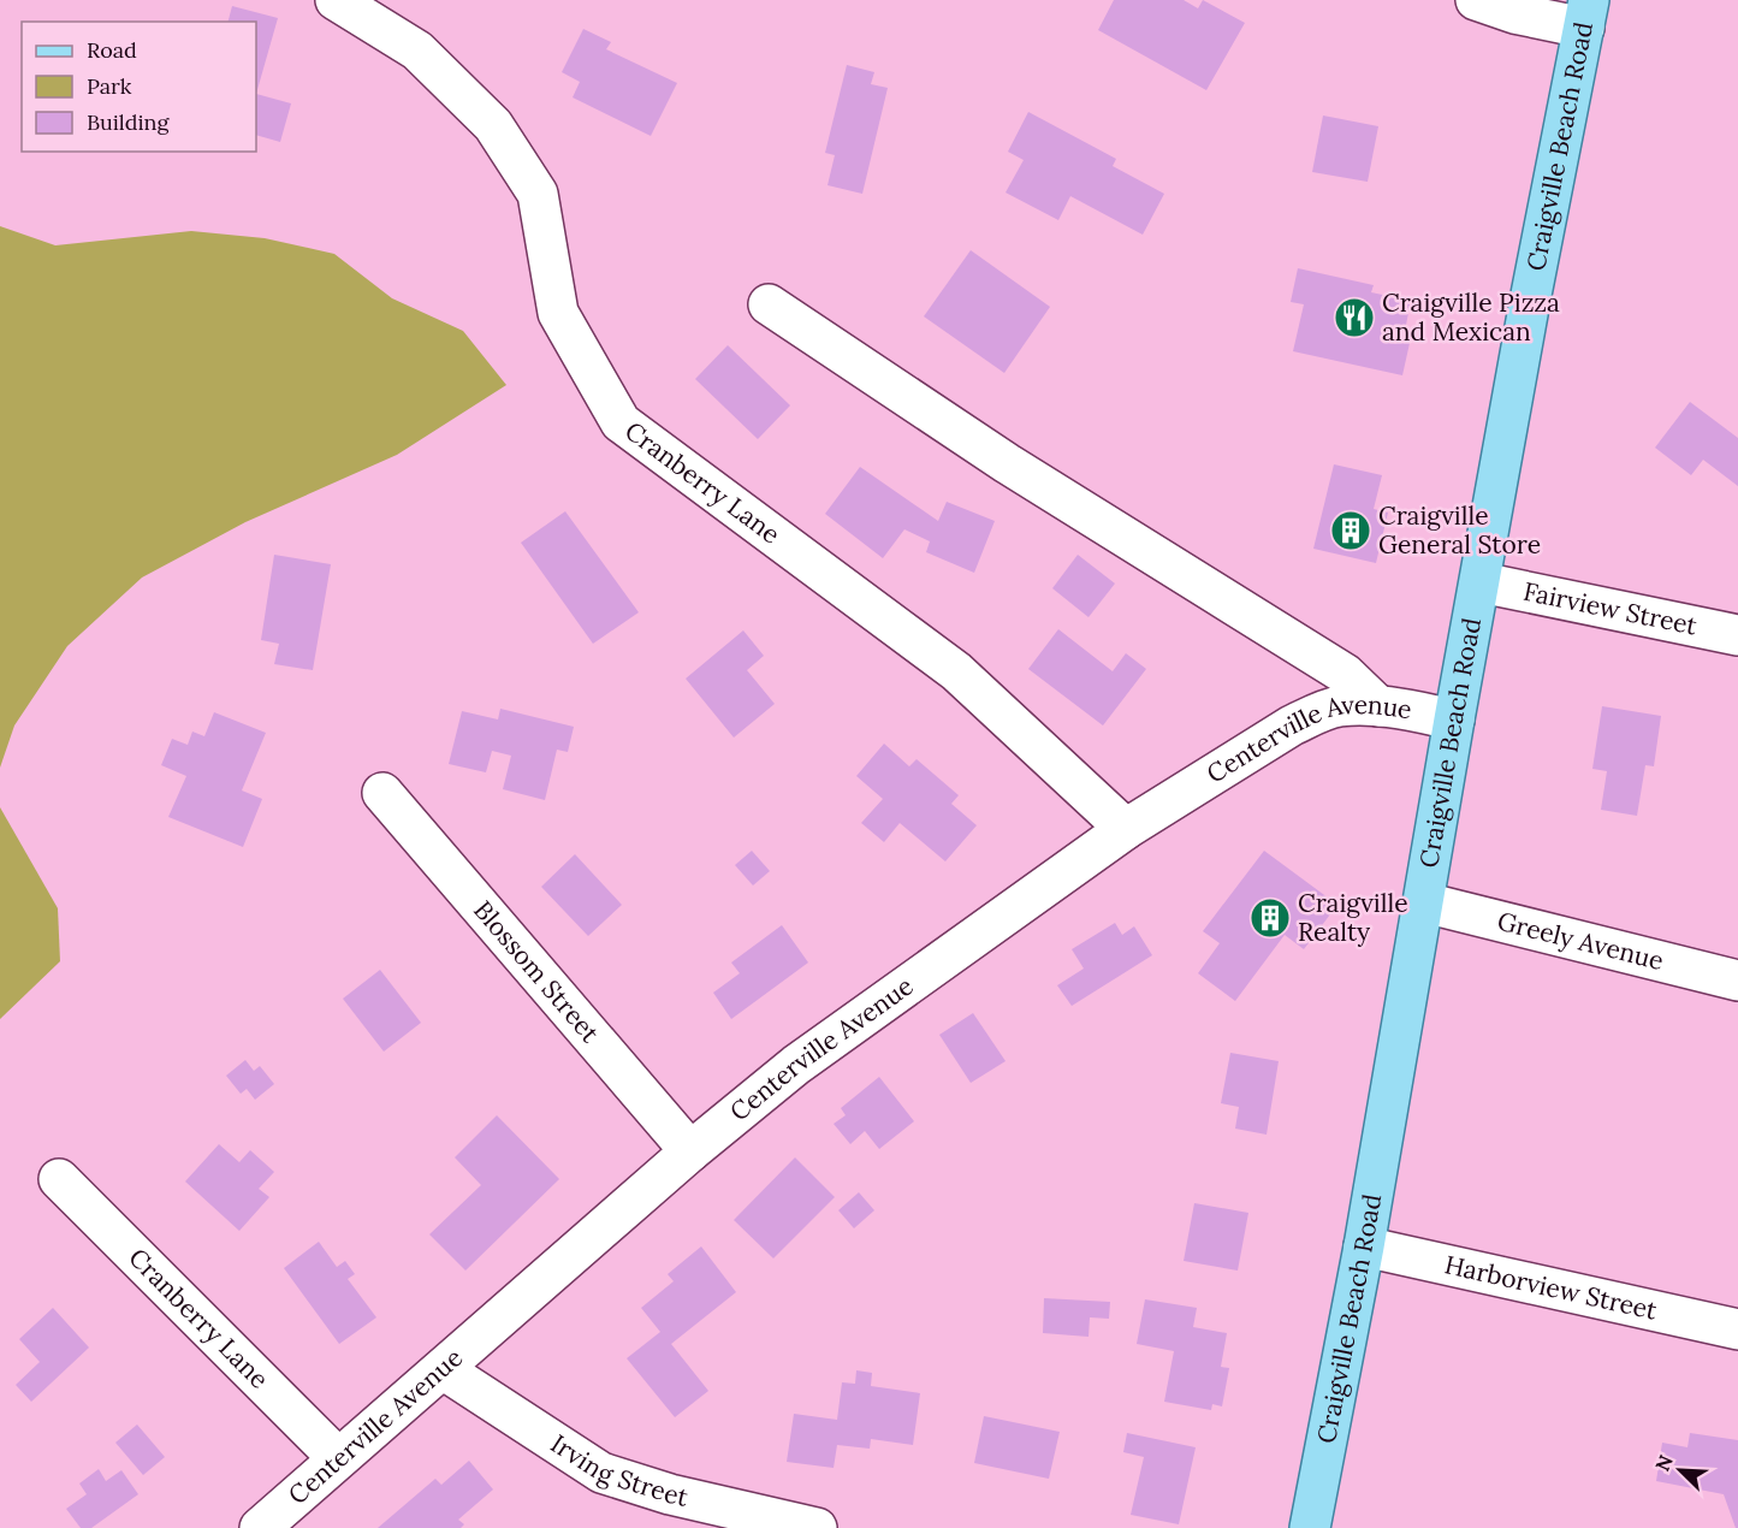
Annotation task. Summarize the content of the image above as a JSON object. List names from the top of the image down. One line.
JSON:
{"streets":{"main road":["Craigville Beach Road"],"street":["Cranberry Lane","Fairview Street","Centerville Avenue","Greely Avenue","Blossom Street","Harborview Street","Irving Street"]},"crossings":[["Craigville Beach Road","Fairview Street"],["Craigville Beach Road","Centerville Avenue"],["Craigville Beach Road","Greely Avenue"],["Craigville Beach Road","Harborview Street"],["Cranberry Lane","Centerville Avenue"],["Centerville Avenue","Blossom Street"],["Centerville Avenue","Irving Street"]],"places":{"restaurant":["Craigville Pizza and Mexican"],"building":["Craigville General Store","Craigville Realty"]},"legend":["Road","Park","Building"],"north":"top left"}
